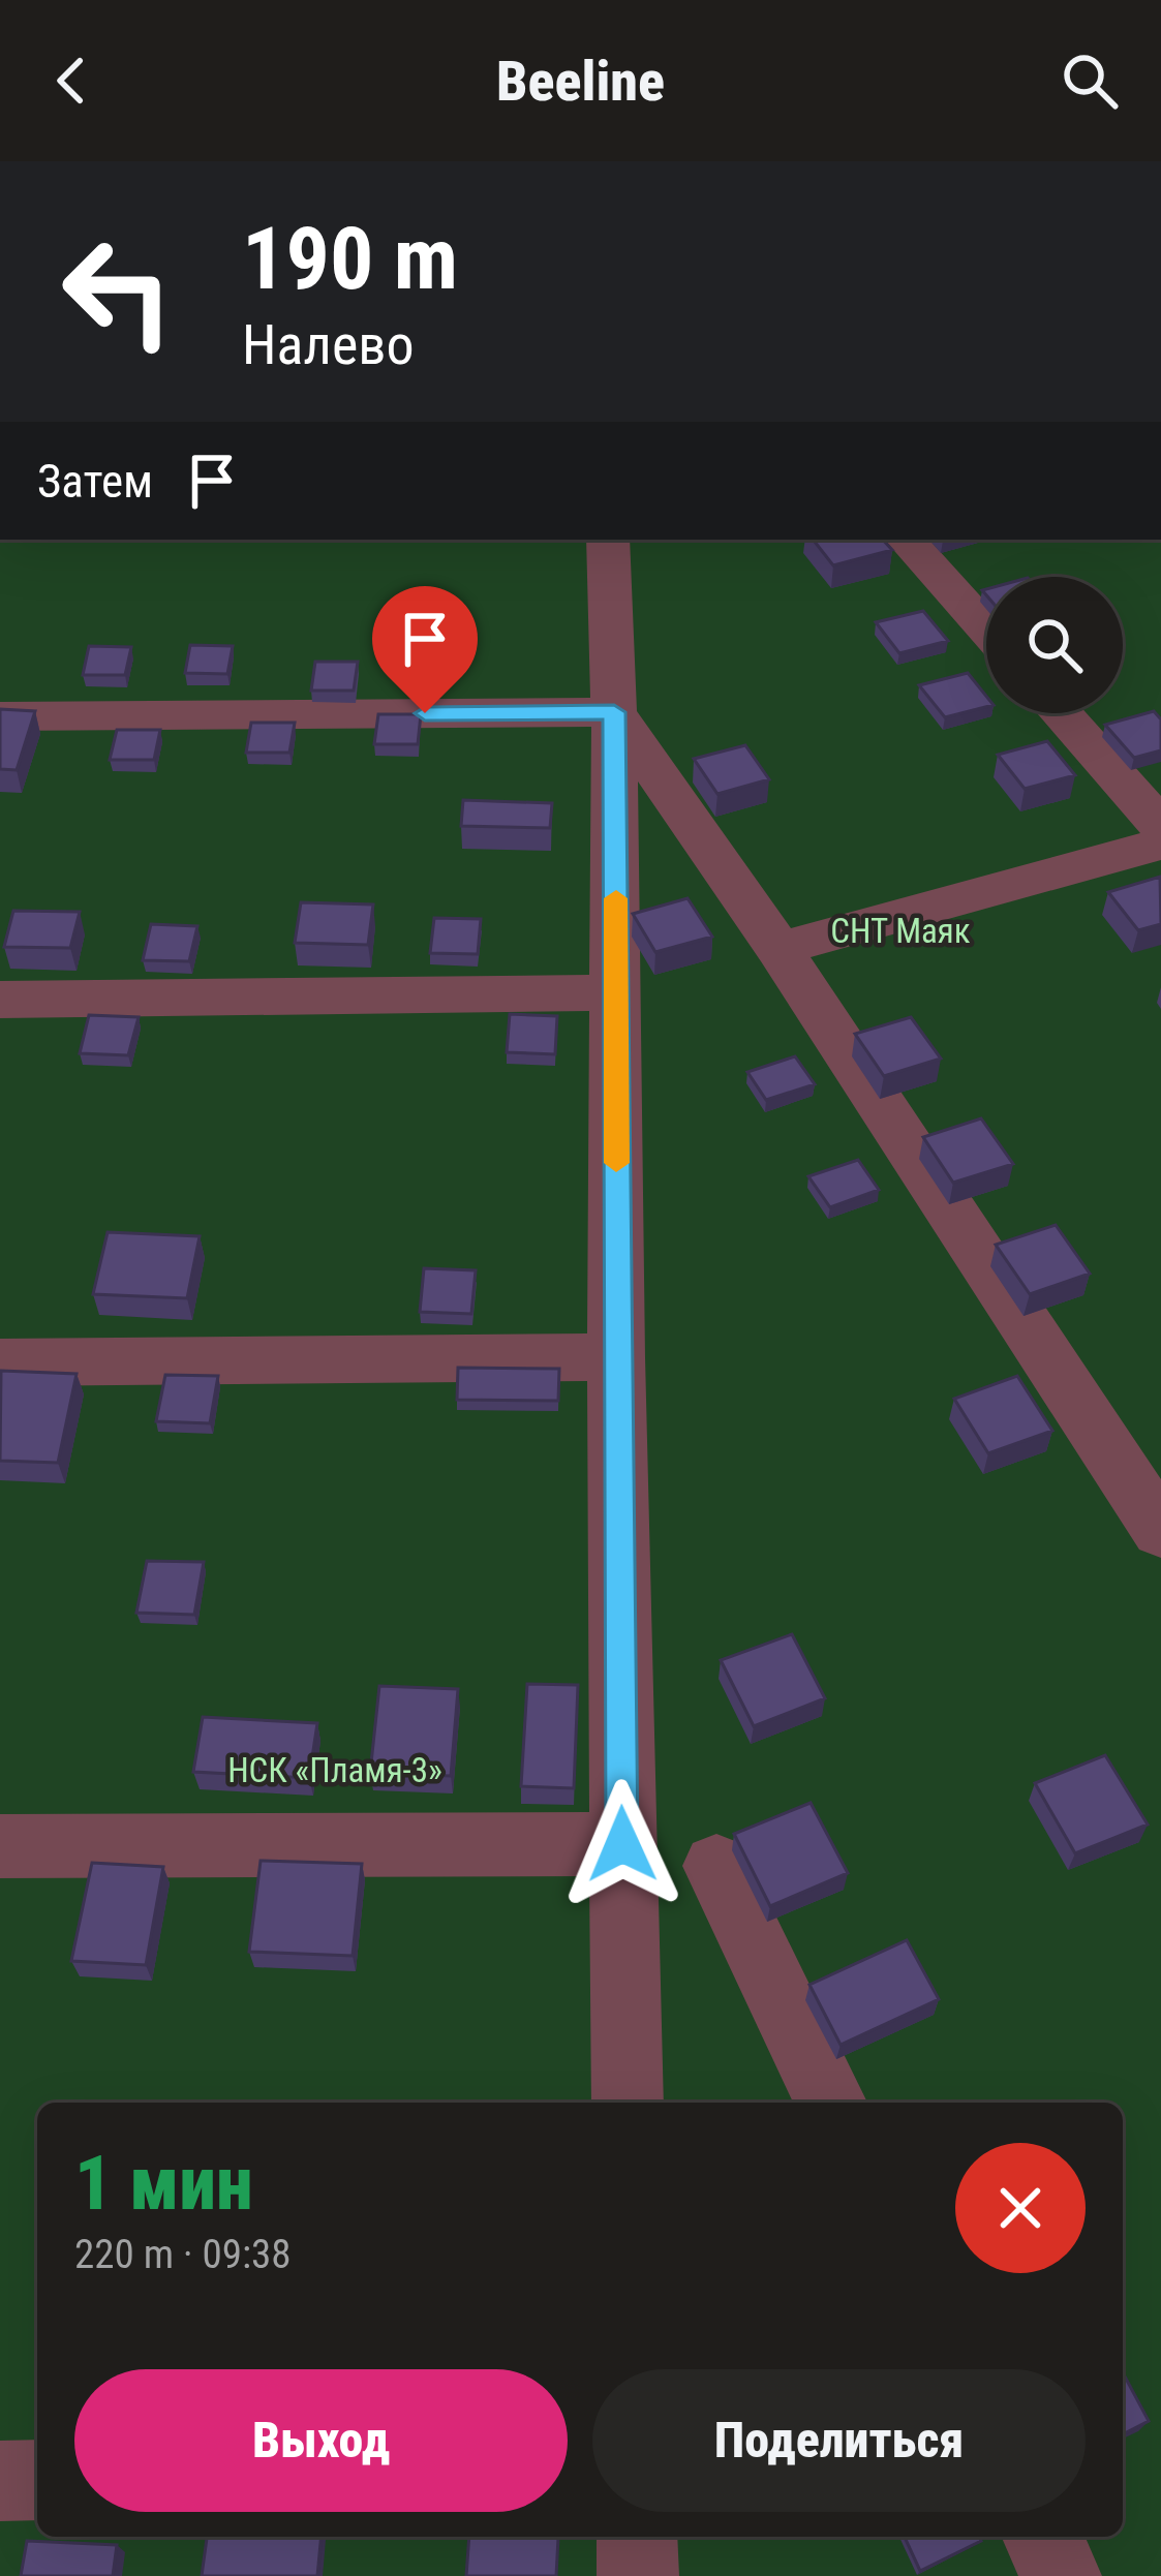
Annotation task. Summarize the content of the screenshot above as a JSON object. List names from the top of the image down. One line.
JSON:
{"parks":["СНТ Маяк","НСК «Пламя-3»"],"page":{"header":"Beeline","turn":["190 m","Налево"],"then":"Затем","heading":["1 мин","220 m · 09:38"],"buttons":["Выход","Поделиться"]}}
